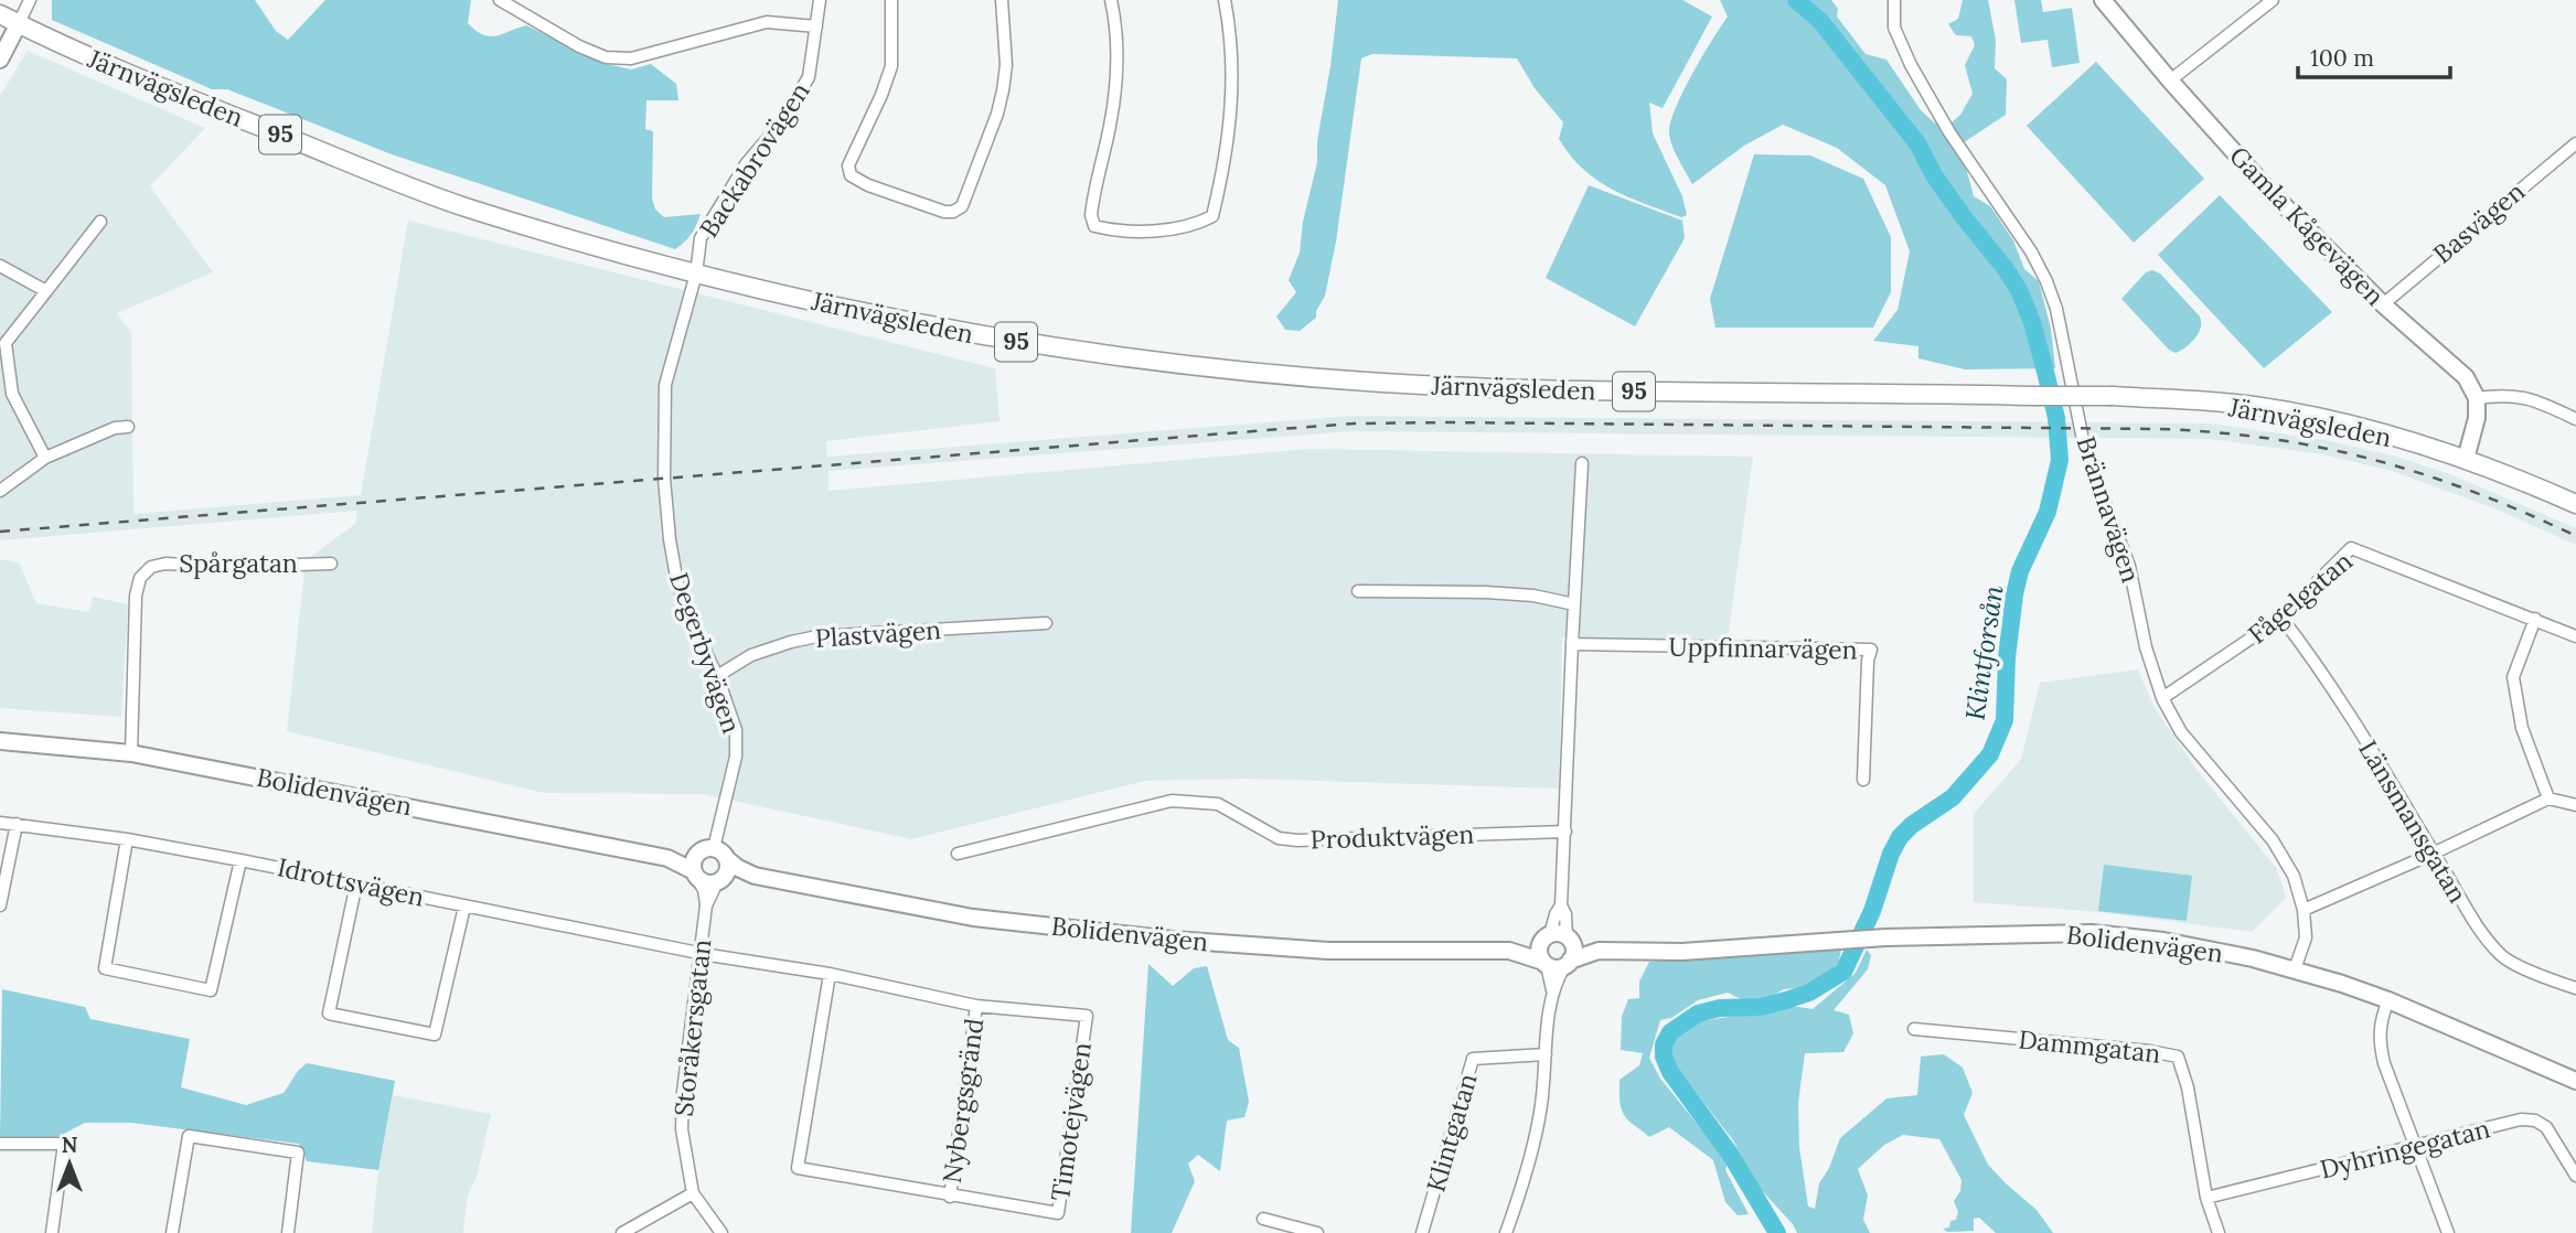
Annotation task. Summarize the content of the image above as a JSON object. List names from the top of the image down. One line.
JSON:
{"streets":{"main road":["Järnvägsleden","95","Gamla Kågevägen","Bolidenvägen"],"street":["Backabrovägen","Basvägen","Brännavägen","Spårgatan","Fågelgatan","Plastvägen","Uppfinnarvägen","Degerbyvägen","Länsmansgatan","Produktvägen","Idrottsvägen","Storåkersgatan","Dammgatan","Nybergsgränd","Timotejvägen","Klintgatan","Dyhringegatan"]},"crossings":[["Järnvägsleden","Backabrovägen"],["Järnvägsleden","Degerbyvägen"],["Backabrovägen","Degerbyvägen"],["Basvägen","Gamla Kågevägen"],["Brännavägen","Fågelgatan"],["Brännavägen","Bolidenvägen"],["Spårgatan","Bolidenvägen"],["Fågelgatan","Länsmansgatan"],["Plastvägen","Degerbyvägen"],["Degerbyvägen","Bolidenvägen"],["Degerbyvägen","Storåkersgatan"],["Bolidenvägen","Storåkersgatan"],["Idrottsvägen","Storåkersgatan"],["Idrottsvägen","Timotejvägen"],["Storåkersgatan","Timotejvägen"],["Dammgatan","Dyhringegatan"],["Nybergsgränd","Timotejvägen"]],"water":["Klintforsån"],"scale_bar":"100 m","north":"top"}
